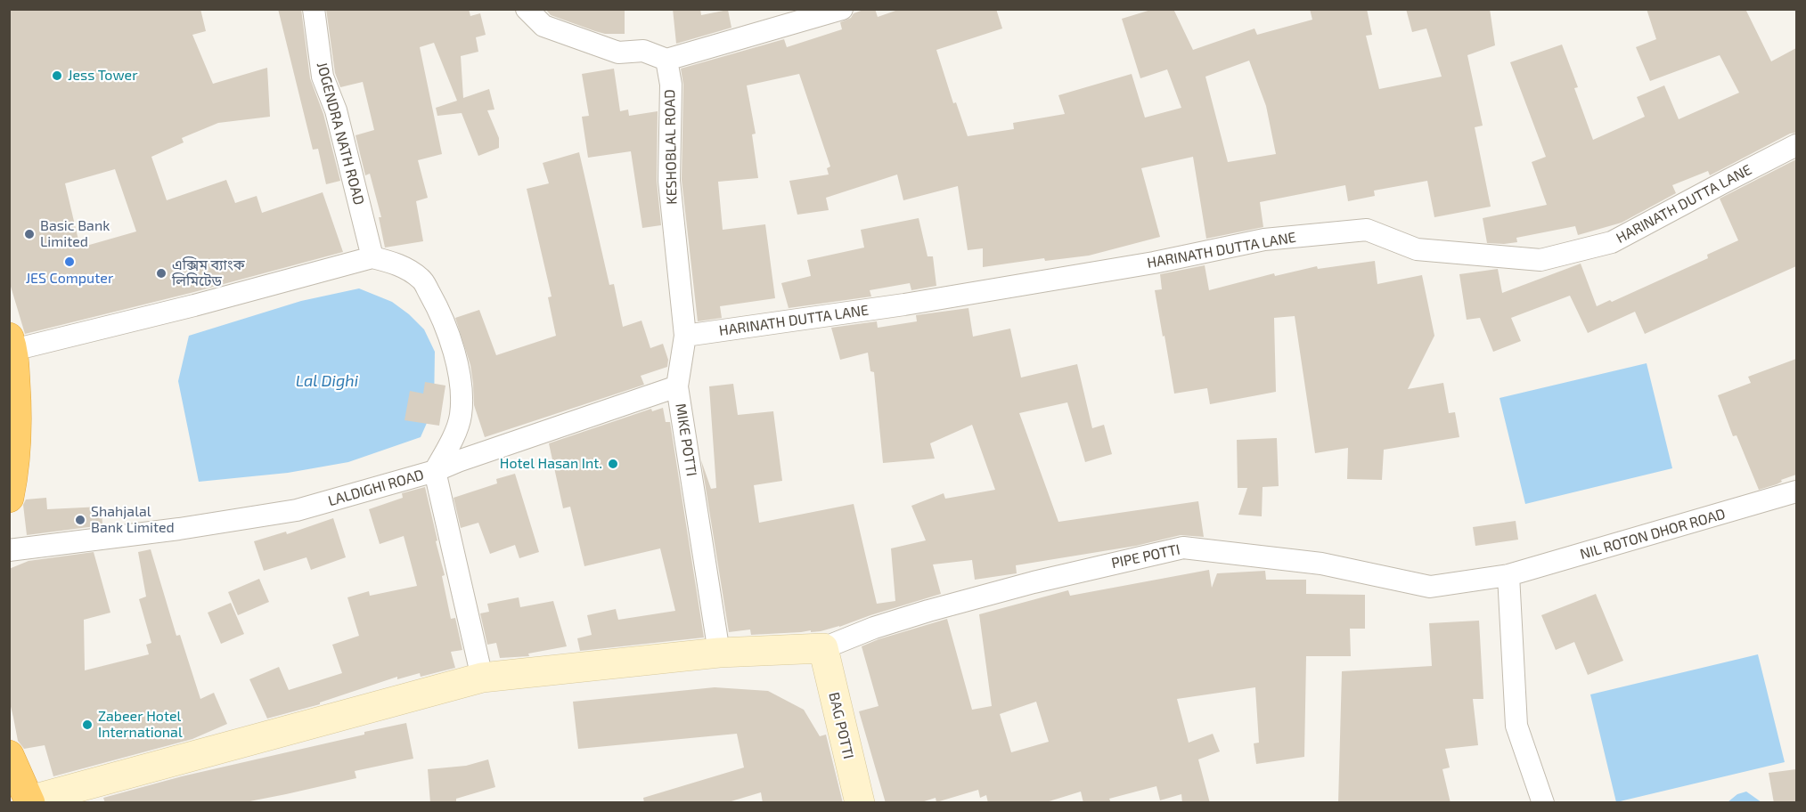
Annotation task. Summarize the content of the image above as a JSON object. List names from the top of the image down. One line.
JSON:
{"streets":{"street":["JOGENDRA NATH ROAD","KESHOBLAL ROAD","HARINATH DUTTA LANE","MIKE POTTI","LALDIGHI ROAD","NIL ROTON DHOR ROAD","PIPE POTTI","BAG POTTI"]},"crossings":[["JOGENDRA NATH ROAD","LALDIGHI ROAD"],["KESHOBLAL ROAD","HARINATH DUTTA LANE"],["KESHOBLAL ROAD","MIKE POTTI"],["MIKE POTTI","LALDIGHI ROAD"],["NIL ROTON DHOR ROAD","PIPE POTTI"],["PIPE POTTI","BAG POTTI"]],"water":["Lal Dighi"],"places":["Jess Tower","Basic Bank Limited","JES Computer","এক্সিম ব্যাংক লিমিটেড","Hotel Hasan Int.","Shahjalal Bank Limited","Zabeer Hotel International"]}
